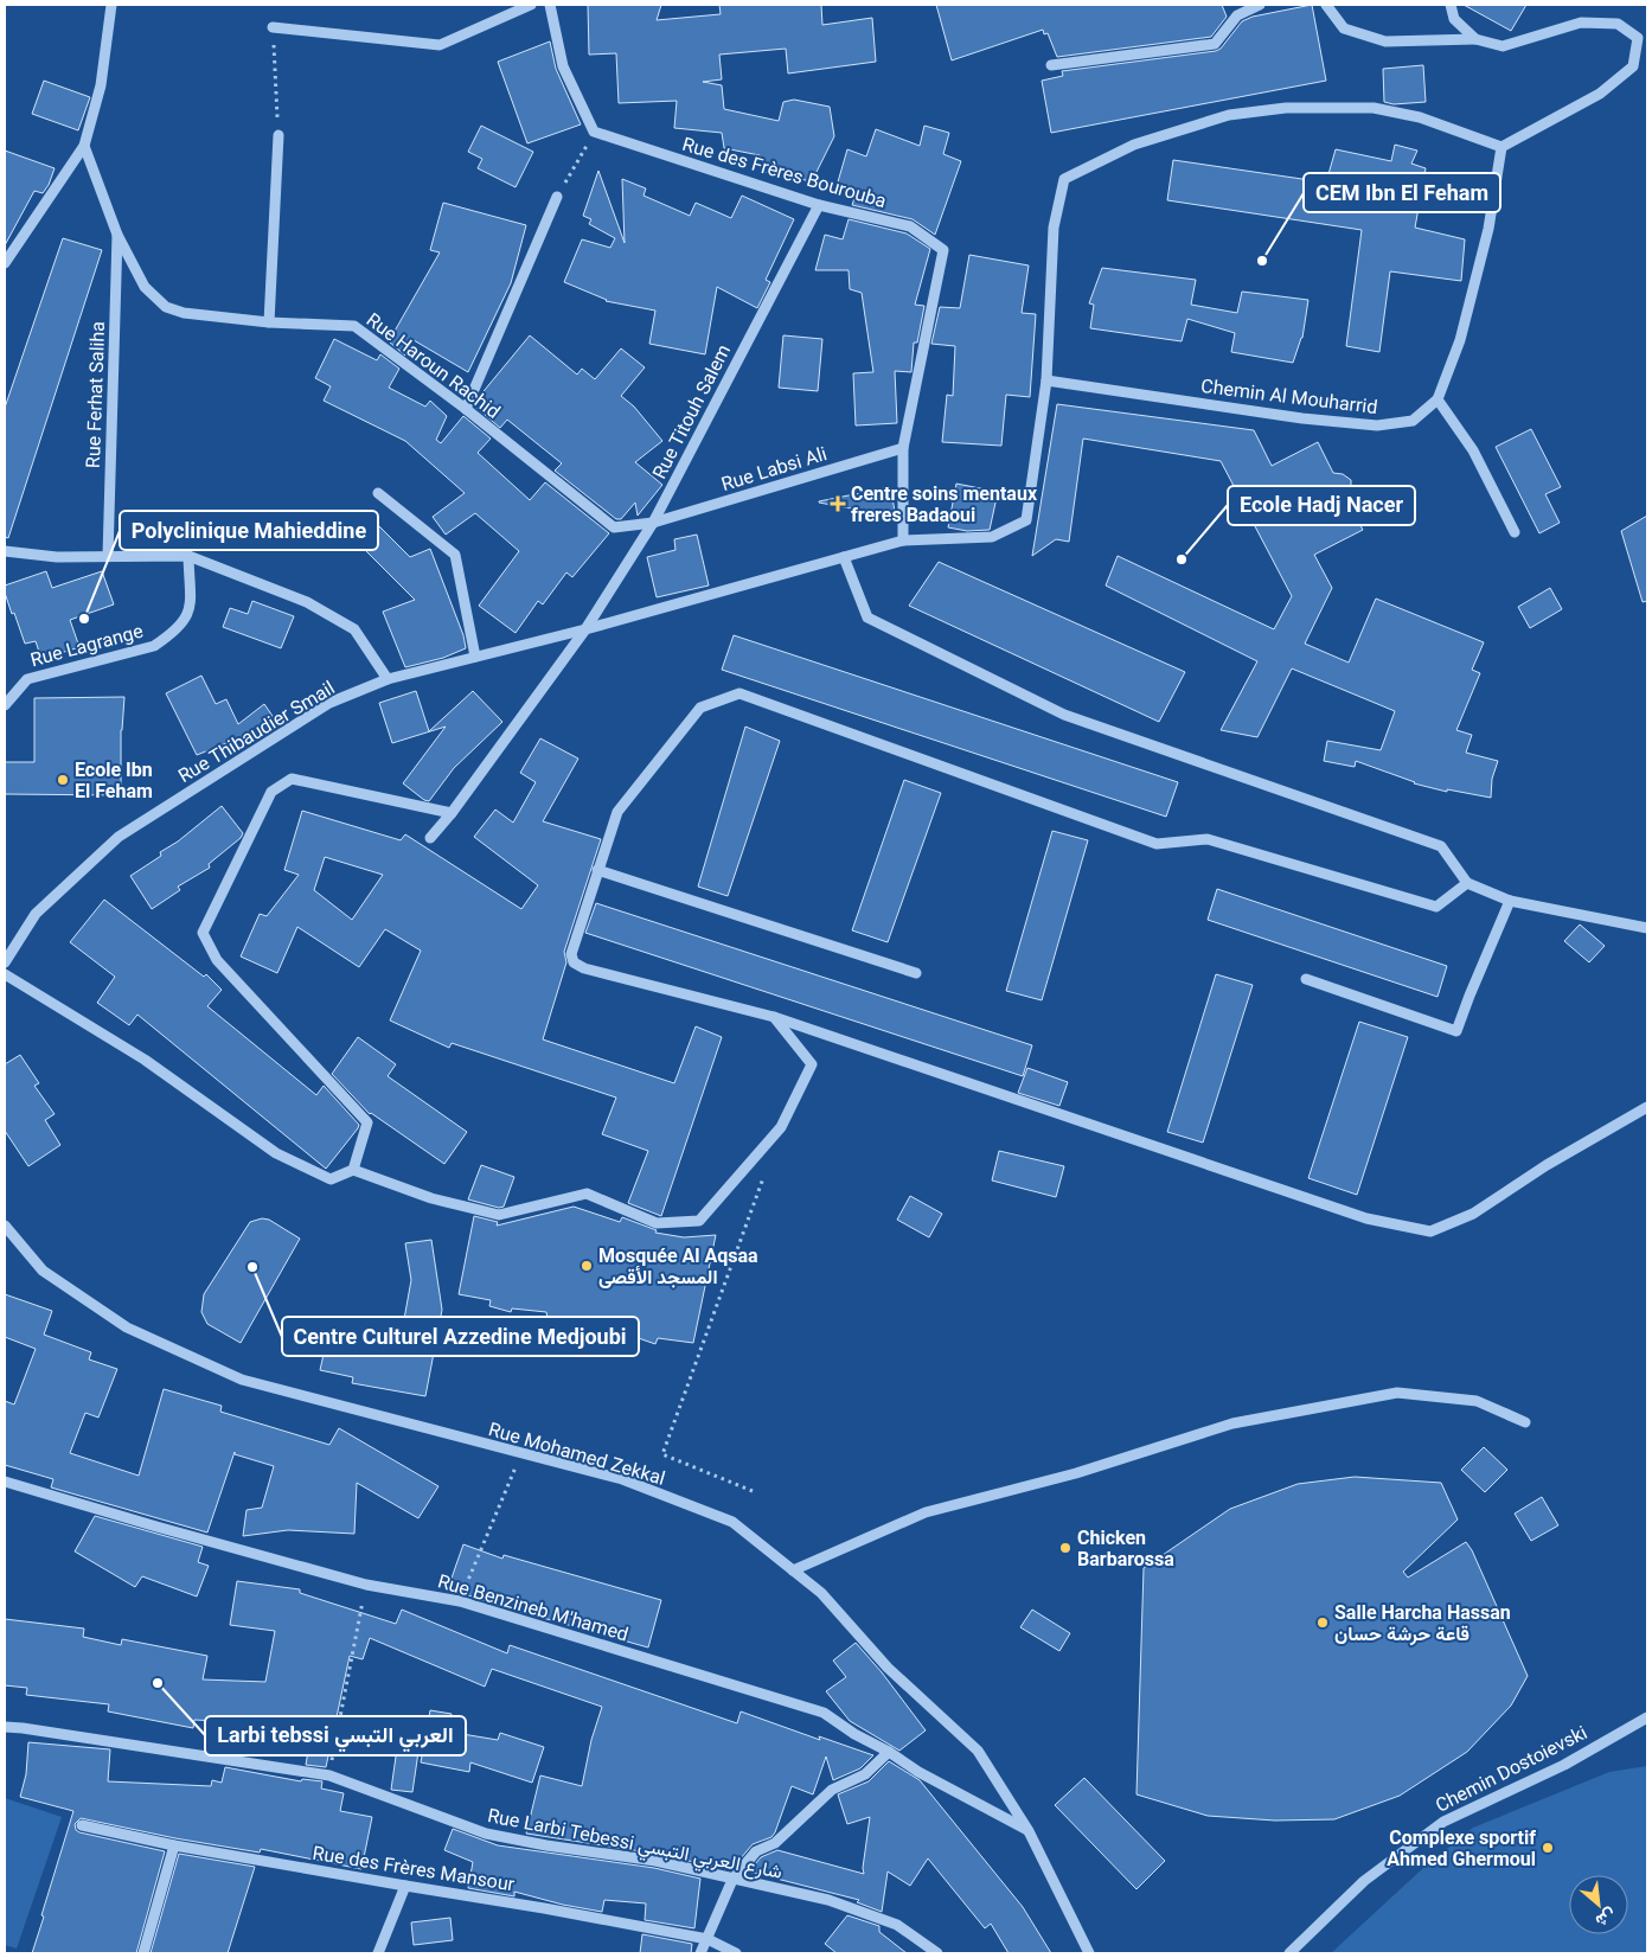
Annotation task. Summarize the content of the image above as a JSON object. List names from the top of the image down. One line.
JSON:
{"streets":{"street":["Rue des Frères Bourouba","Rue Haroun Rachid","Rue Ferhat Saliha","Chemin Al Mouharrid","Rue Titouh Salem","Rue Labsi Ali","Rue Lagrange","Rue Thibaudier Smail","Rue Mohamed Zekkal","Rue Benzineb M'hamed","Chemin Dostoievski","Rue Larbi Tebessi شارع العربي التبسي","Rue des Frères Mansour"]},"crossings":[["Rue des Frères Bourouba","Rue Titouh Salem"],["Rue des Frères Bourouba","Rue Labsi Ali"],["Rue des Frères Bourouba","Rue Thibaudier Smail"],["Rue Haroun Rachid","Rue Ferhat Saliha"],["Rue Haroun Rachid","Rue Titouh Salem"],["Rue Haroun Rachid","Rue Labsi Ali"],["Rue Titouh Salem","Rue Labsi Ali"],["Rue Titouh Salem","Rue Thibaudier Smail"],["Rue Mohamed Zekkal","Rue Benzineb M'hamed"]],"places":{"other":["CEM Ibn El Feham","Ecole Hadj Nacer","Polyclinique Mahieddine","Ecole Ibn El Feham","Mosquée Al Aqsaa المسجد الأقصى","Centre Culturel Azzedine Medjoubi","Chicken Barbarossa","Salle Harcha Hassan قاعة حرشة حسان","Larbi tebssi العربي التبسي","Complexe sportif Ahmed Ghermoul"],"health":["Centre soins mentaux freres Badaoui"]},"north":"bottom right"}
